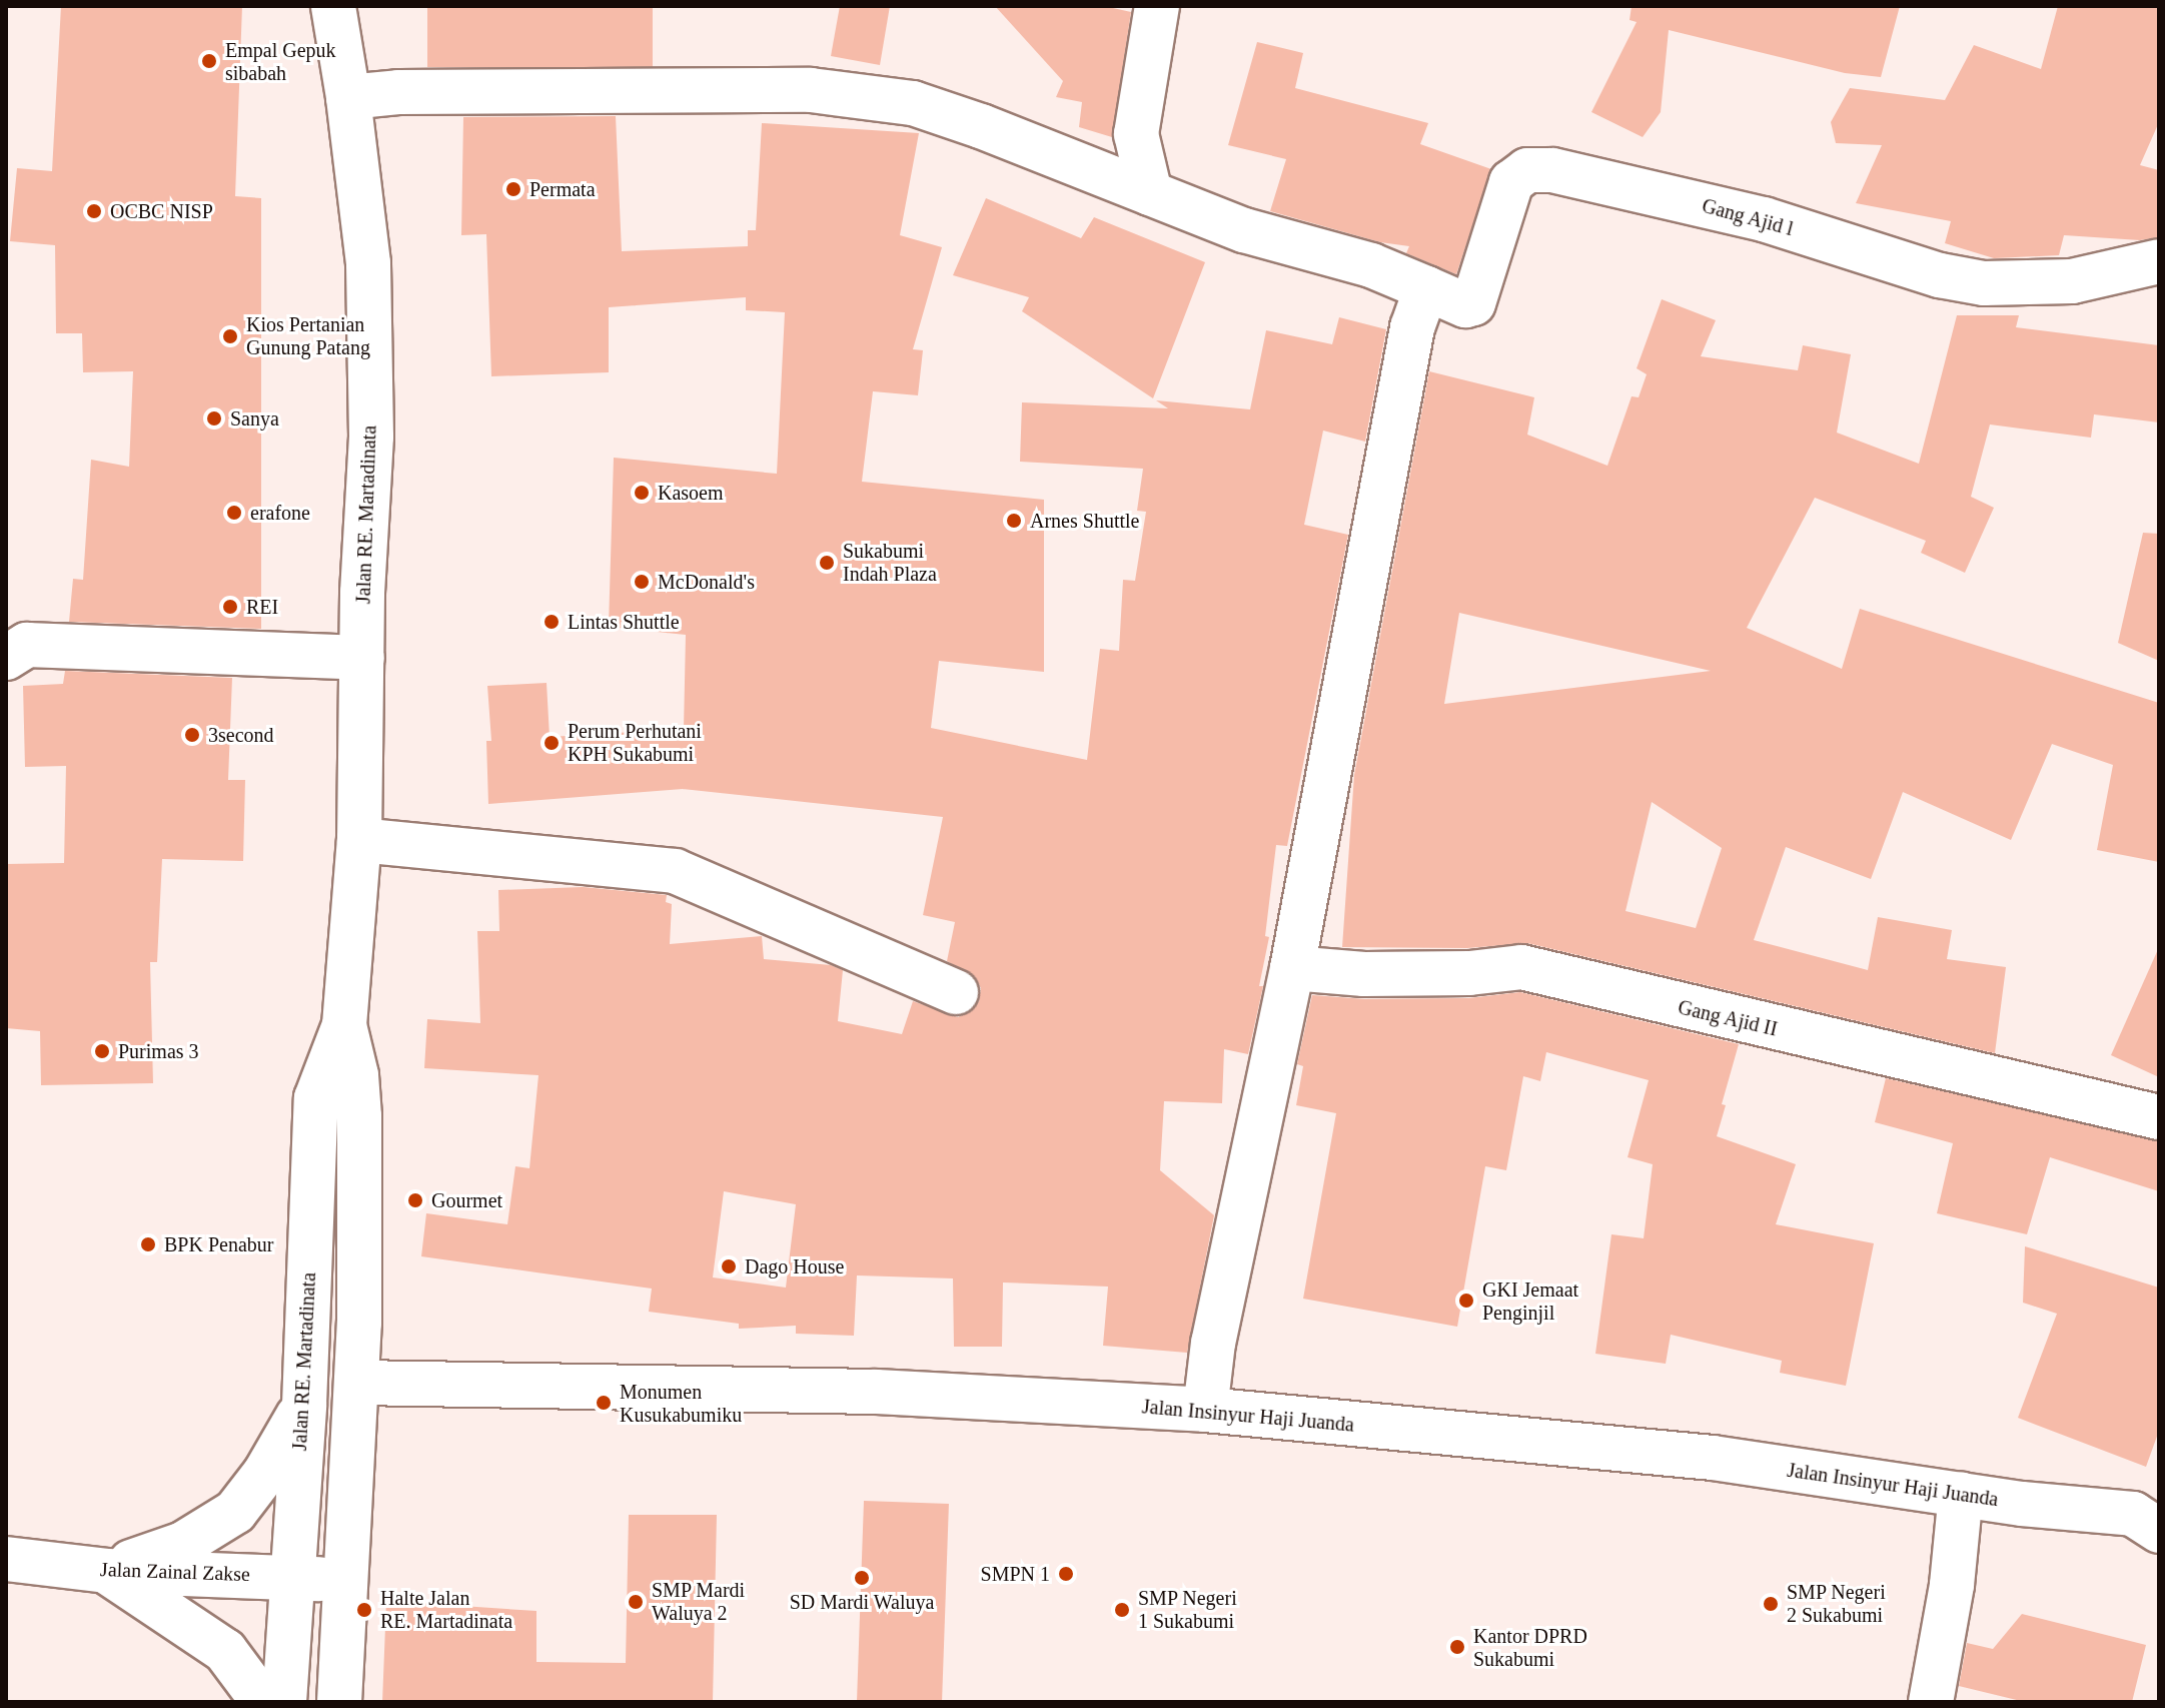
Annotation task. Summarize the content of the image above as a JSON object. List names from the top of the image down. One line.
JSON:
{"streets":{"street":["Gang Ajid l","Jalan RE. Martadinata","Gang Ajid II","Jalan Insinyur Haji Juanda","Jalan Zainal Zakse"]},"crossings":[["Jalan RE. Martadinata","Jalan Insinyur Haji Juanda"],["Jalan RE. Martadinata","Jalan Zainal Zakse"]],"places":["Empal Gepuk sibabah","Permata","OCBC NISP","Kios Pertanian Gunung Patang","Sanya","Kasoem","erafone","Arnes Shuttle","Sukabumi Indah Plaza","McDonald's","REI","Lintas Shuttle","3second","Perum Perhutani KPH Sukabumi","Purimas 3","Gourmet","BPK Penabur","Dago House","GKI Jemaat Penginjil","Monumen Kusukabumiku","SMPN 1","SD Mardi Waluya","SMP Mardi Waluya 2","SMP Negeri 2 Sukabumi","Halte Jalan RE. Martadinata","SMP Negeri 1 Sukabumi","Kantor DPRD Sukabumi"]}
